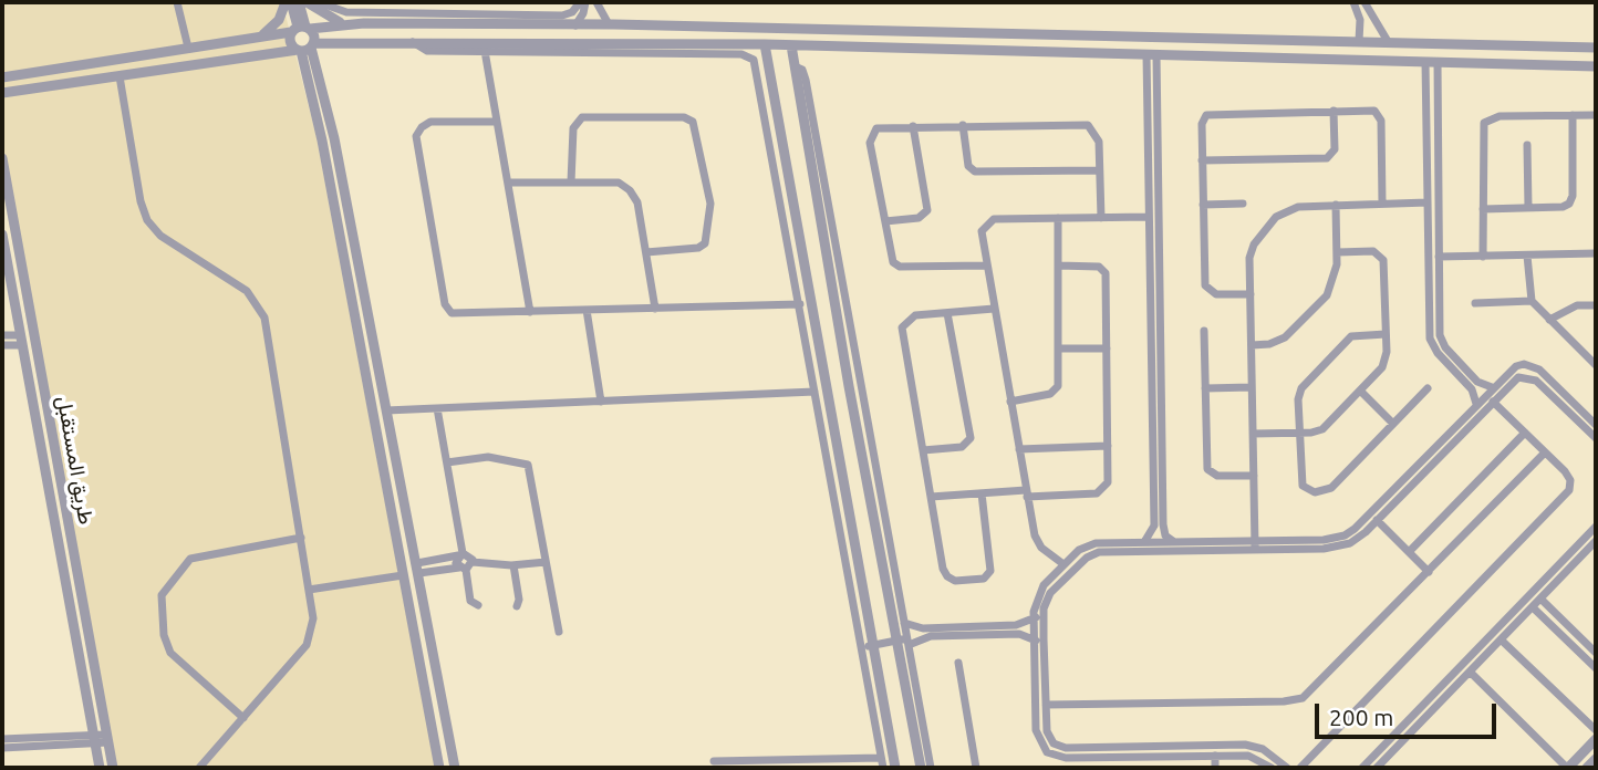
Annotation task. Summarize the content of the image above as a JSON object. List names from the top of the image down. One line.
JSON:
{"streets":{"street":["طريق المستقبل"]},"scale_bar":"200 m"}
